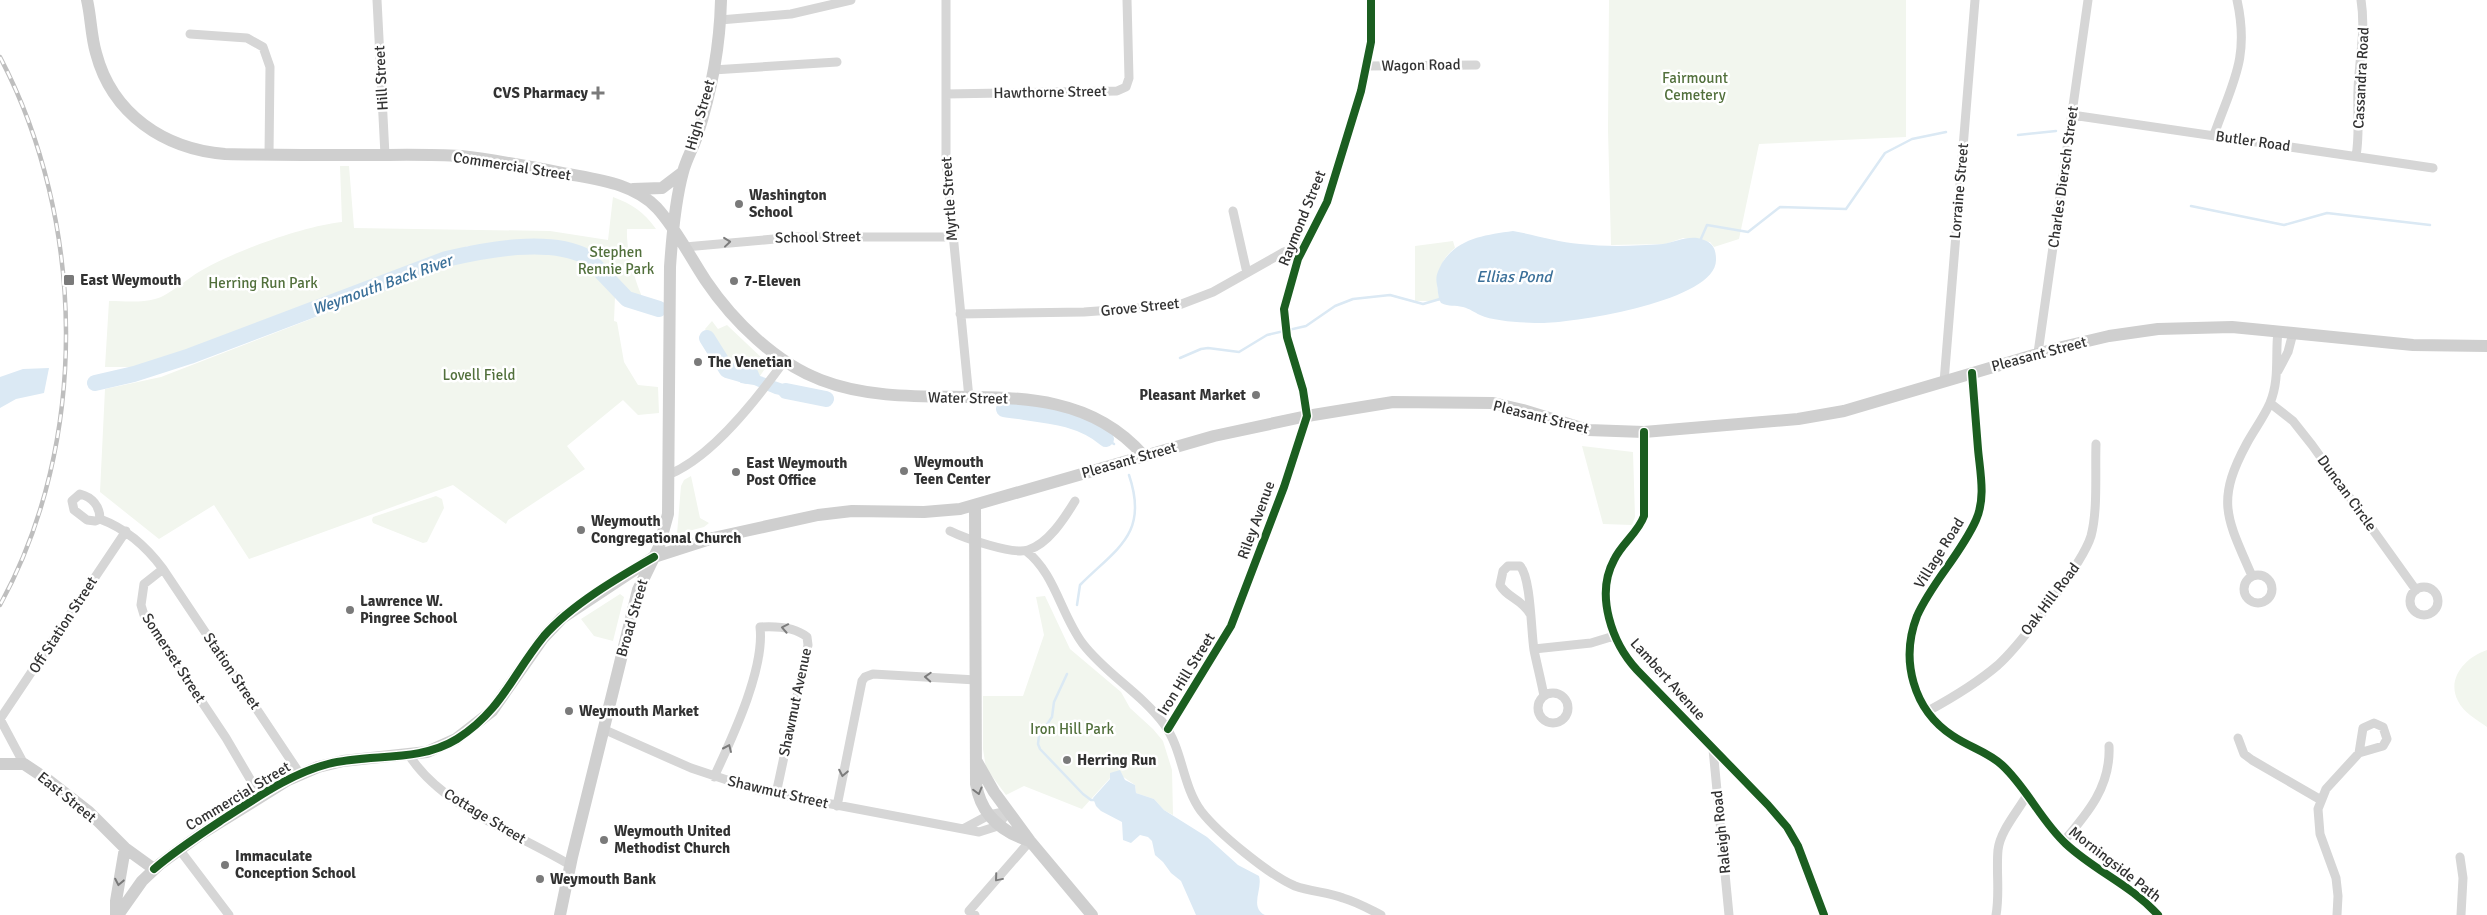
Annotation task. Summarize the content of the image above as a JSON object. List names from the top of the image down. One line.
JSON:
{"streets":{"main road":["High Street","Commercial Street","Pleasant Street","Water Street","Broad Street","East Street"],"street":["Wagon Road","Hill Street","Cassandra Road","Hawthorne Street","Butler Road","Charles Diersch Street","Lorraine Street","Myrtle Street","Raymond Street","School Street","Grove Street","Duncan Circle","Riley Avenue","Village Road","Oak Hill Road","Off Station Street","Somerset Street","Station Street","Iron Hill Street","Lambert Avenue","Shawmut Avenue","Shawmut Street","Cottage Street","Raleigh Road","Morningside Path"]},"crossings":[["Wagon Road","Raymond Street"],["Hill Street","Commercial Street"],["Cassandra Road","Butler Road"],["Hawthorne Street","Myrtle Street"],["High Street","Commercial Street"],["High Street","Broad Street"],["Butler Road","Charles Diersch Street"],["Commercial Street","School Street"],["Commercial Street","Pleasant Street"],["Commercial Street","Water Street"],["Commercial Street","Broad Street"],["Commercial Street","Somerset Street"],["Commercial Street","Station Street"],["Commercial Street","East Street"],["Commercial Street","Cottage Street"],["Charles Diersch Street","Pleasant Street"],["Lorraine Street","Pleasant Street"],["Myrtle Street","School Street"],["Myrtle Street","Grove Street"],["Myrtle Street","Water Street"],["Raymond Street","Grove Street"],["Raymond Street","Pleasant Street"],["Raymond Street","Riley Avenue"],["Pleasant Street","Water Street"],["Pleasant Street","Riley Avenue"],["Pleasant Street","Village Road"],["Pleasant Street","Lambert Avenue"],["Riley Avenue","Iron Hill Street"],["Village Road","Oak Hill Road"],["Village Road","Morningside Path"],["Oak Hill Road","Morningside Path"],["Broad Street","Shawmut Street"],["Broad Street","Cottage Street"],["Somerset Street","Station Street"],["Lambert Avenue","Raleigh Road"],["Shawmut Avenue","Shawmut Street"]],"one_way":["School Street"],"water":["Ellias Pond","Weymouth Back River"],"parks":["Fairmount Cemetery","Stephen Rennie Park","Herring Run Park","Lovell Field","Iron Hill Park"],"places":{"health":["CVS Pharmacy"],"other":["Washington School","7-Eleven","The Venetian","Pleasant Market","Weymouth Teen Center","East Weymouth Post Office","Weymouth Congregational Church","Lawrence W. Pingree School","Weymouth Market","Herring Run","Weymouth United Methodist Church","Immaculate Conception School","Weymouth Bank"],"transit":["East Weymouth"]}}
